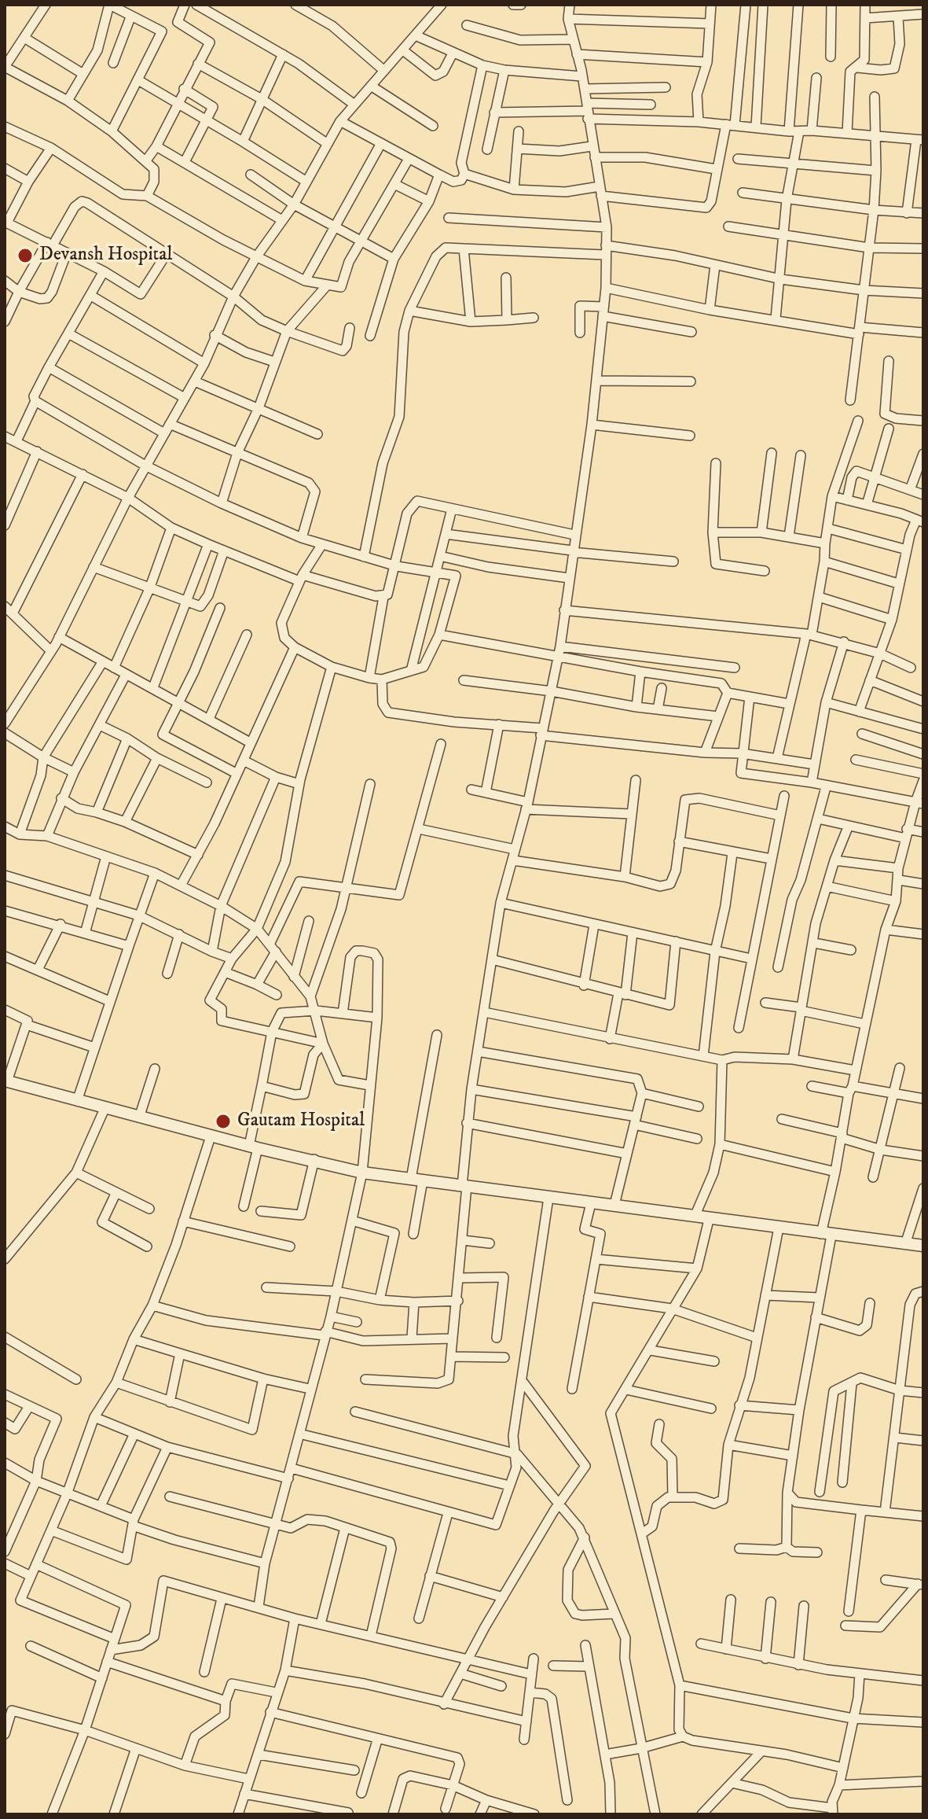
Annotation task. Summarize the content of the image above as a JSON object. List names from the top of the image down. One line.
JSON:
{"places":["Devansh Hospital","Gautam Hospital"]}
